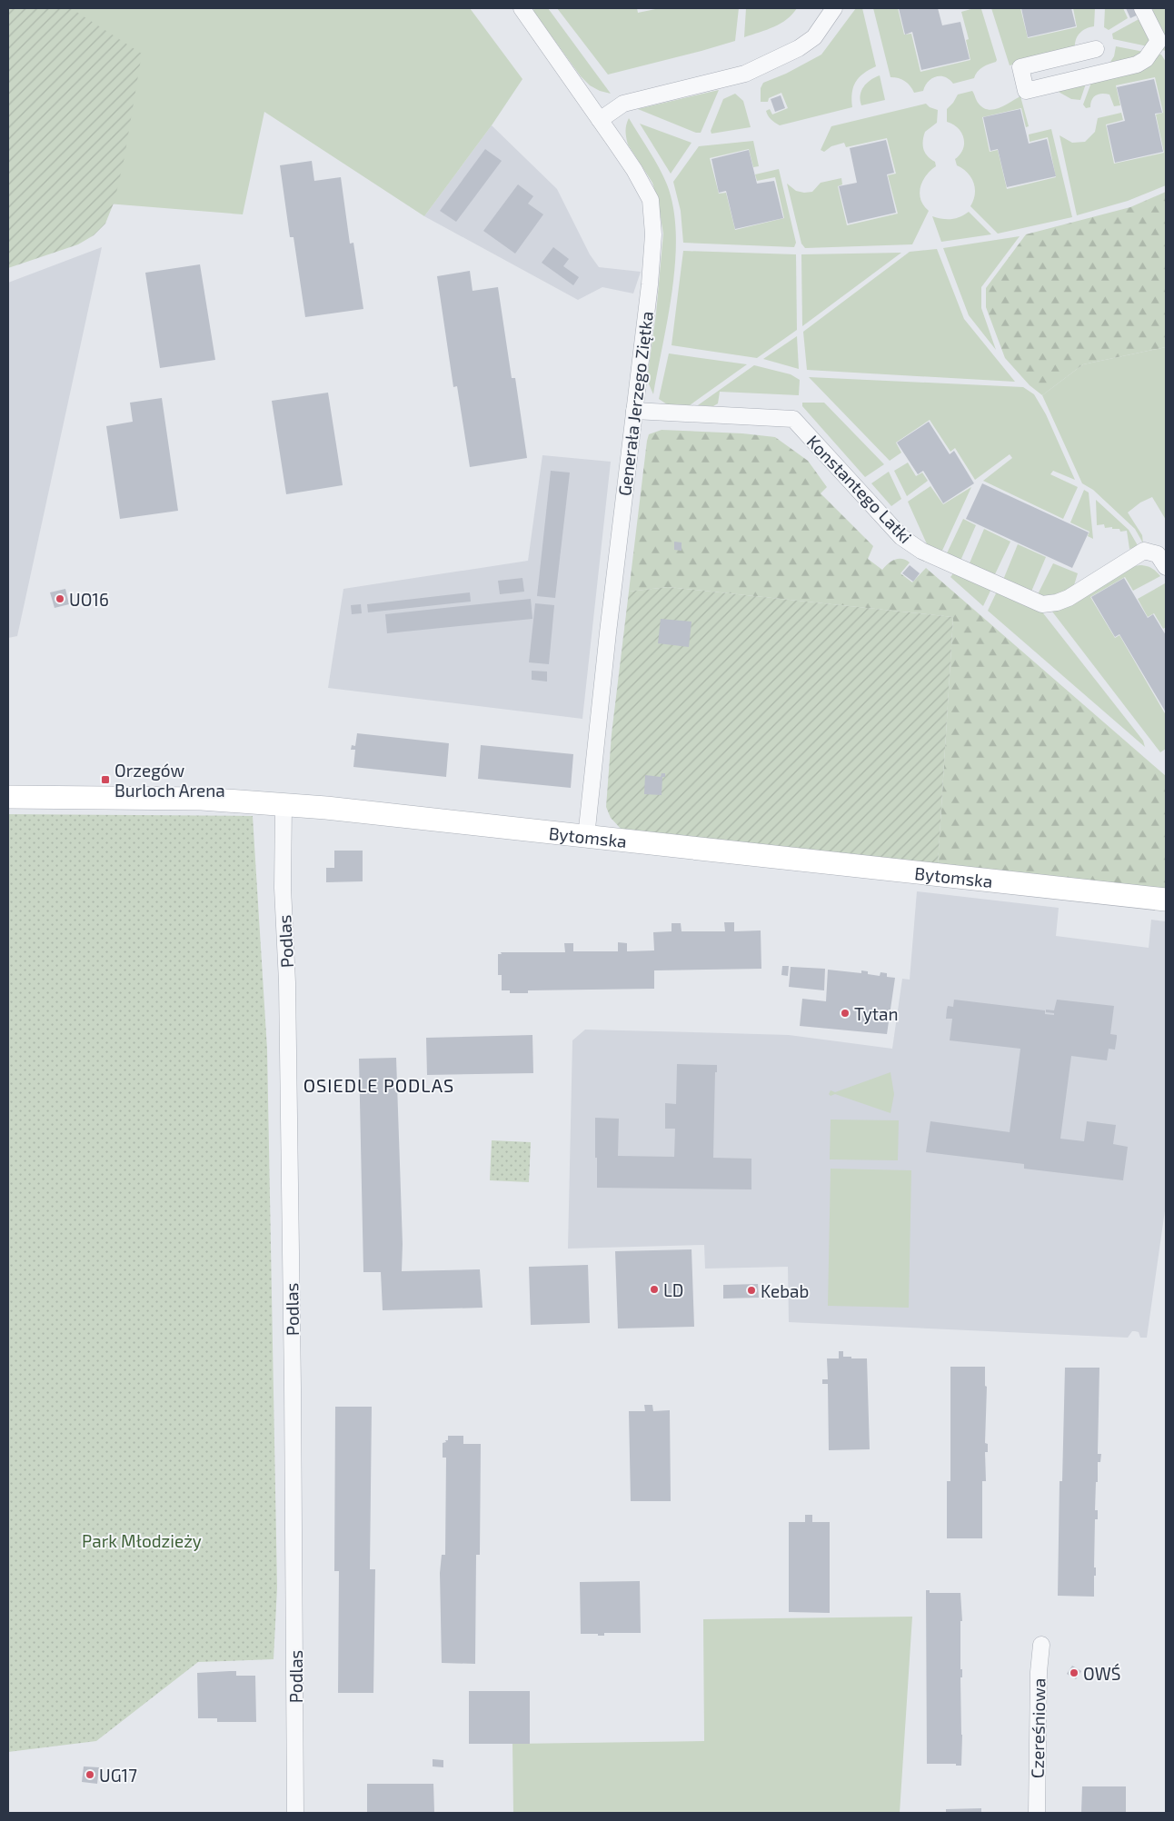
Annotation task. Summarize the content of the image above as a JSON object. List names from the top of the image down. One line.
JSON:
{"streets":{"street":["Generała Jerzego Ziętka","Konstantego Latki","Bytomska","Podlas","Czereśniowa"]},"crossings":[["Generała Jerzego Ziętka","Konstantego Latki"],["Generała Jerzego Ziętka","Bytomska"],["Bytomska","Podlas"]],"districts":["OSIEDLE PODLAS"],"parks":["Park Młodzieży"],"places":{"other":["UO16","Tytan","LD","Kebab","OWŚ","UG17"],"transit":["Orzegów Burloch Arena"]}}
